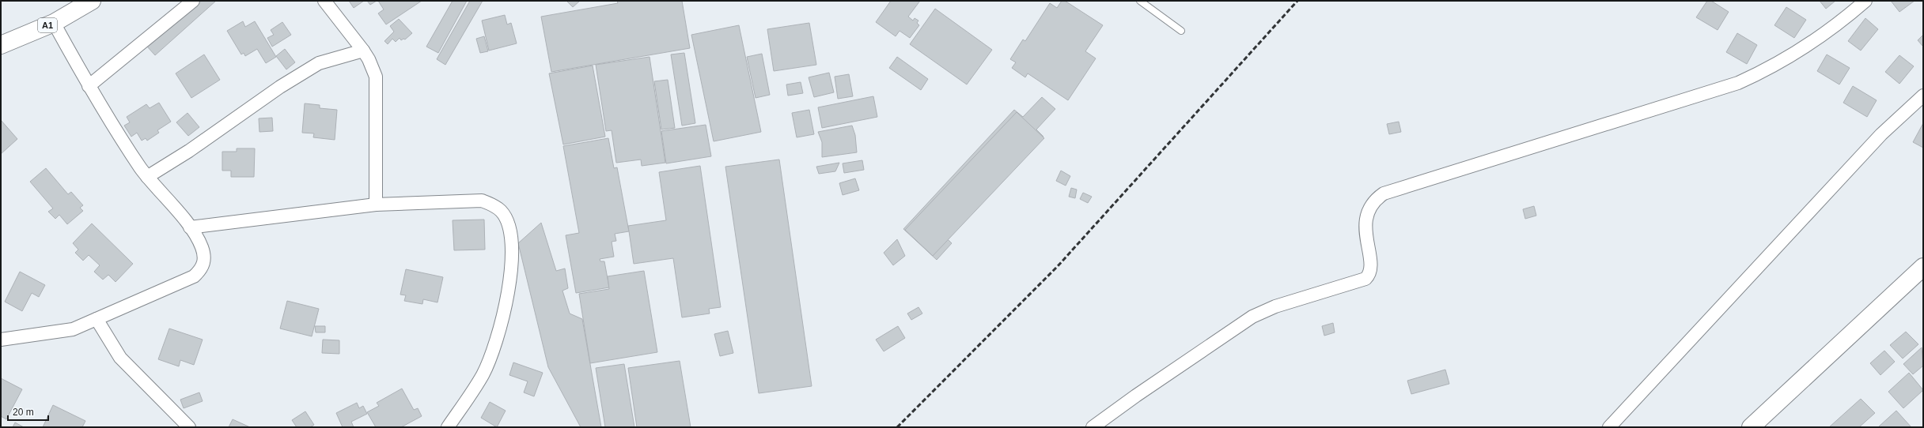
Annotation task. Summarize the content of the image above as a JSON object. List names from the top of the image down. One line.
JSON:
{"streets":{"main road":["A1"]},"scale_bar":"20 m"}
